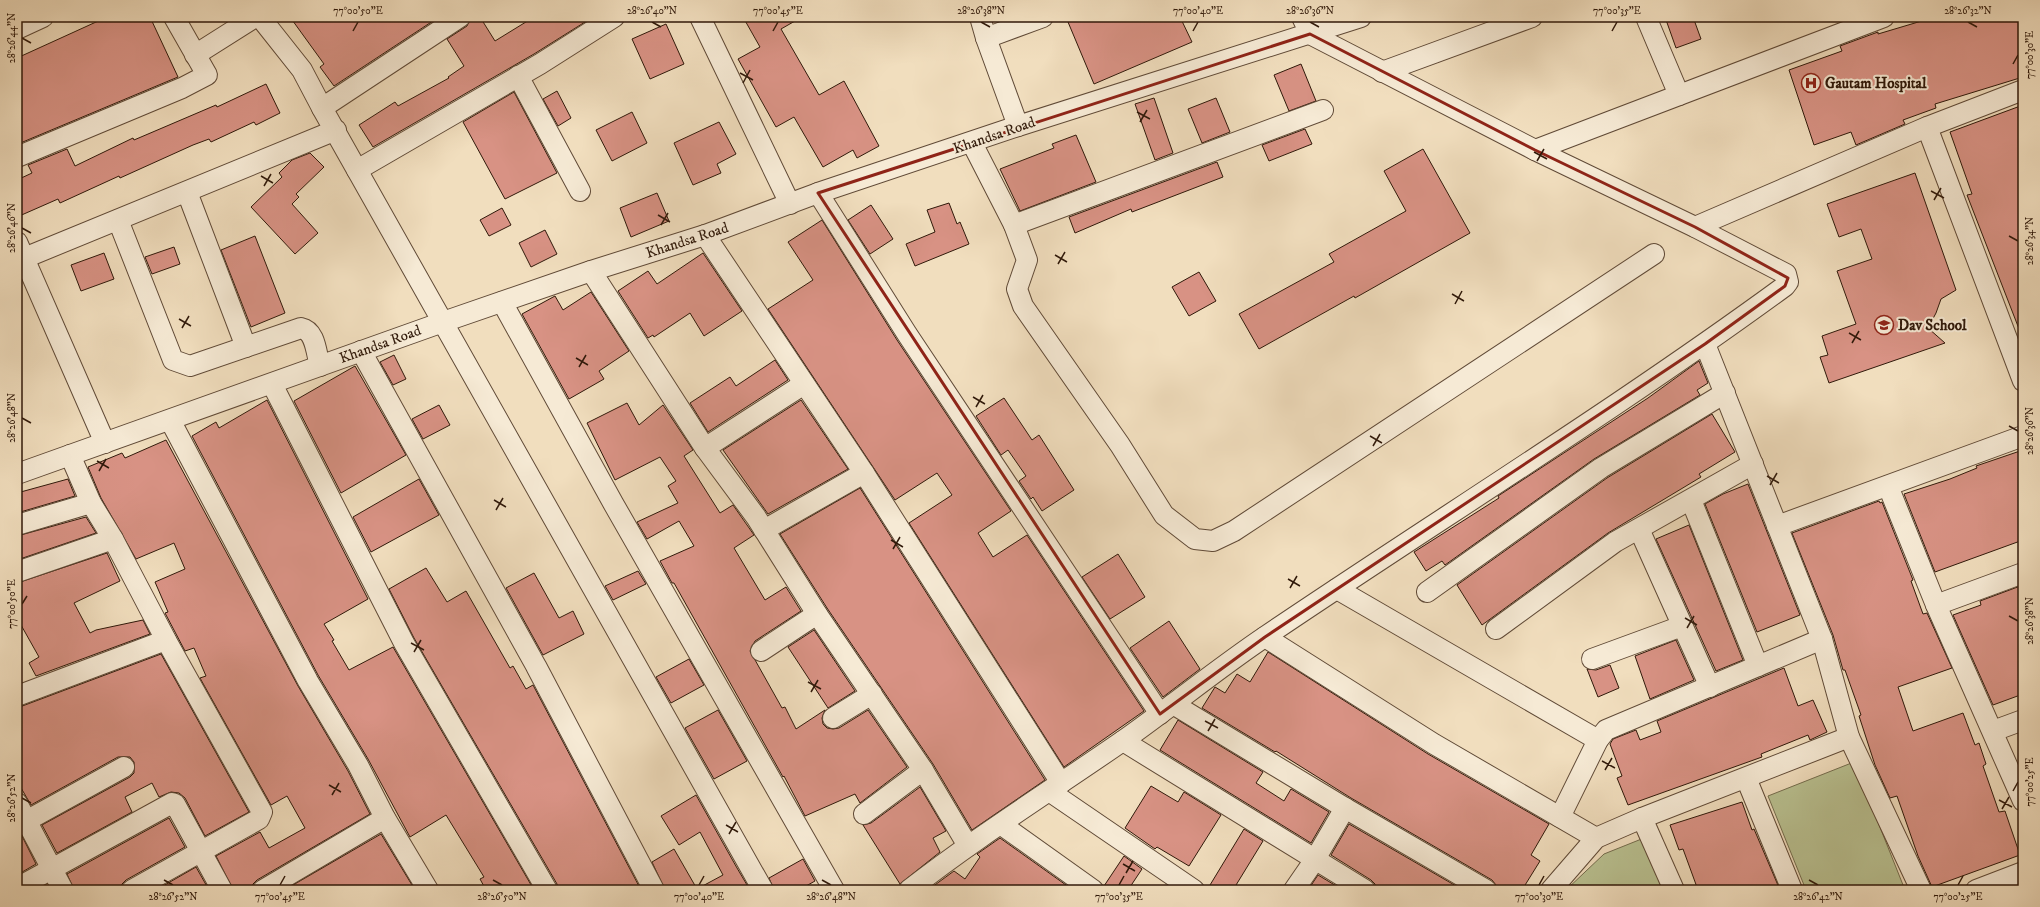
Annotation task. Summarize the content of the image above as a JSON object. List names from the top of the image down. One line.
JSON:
{"streets":{"street":["Khandsa Road"]},"places":{"hospital":["Gautam Hospital"],"school or university":["Dav School"]},"coordinates":["77°00'50\"E","28°26'40\"N","77°00'45\"E","28°26'38\"N","77°00'40\"E","28°26'36\"N","77°00'35\"E","28°26'32\"N","28°26'44\"N","77°00'30\"E","28°26'46\"N","28°26'34\"N","28°26'48\"N","77°00'25\"E","28°26'52\"N","28°26'50\"N","28°26'42\"N"]}
